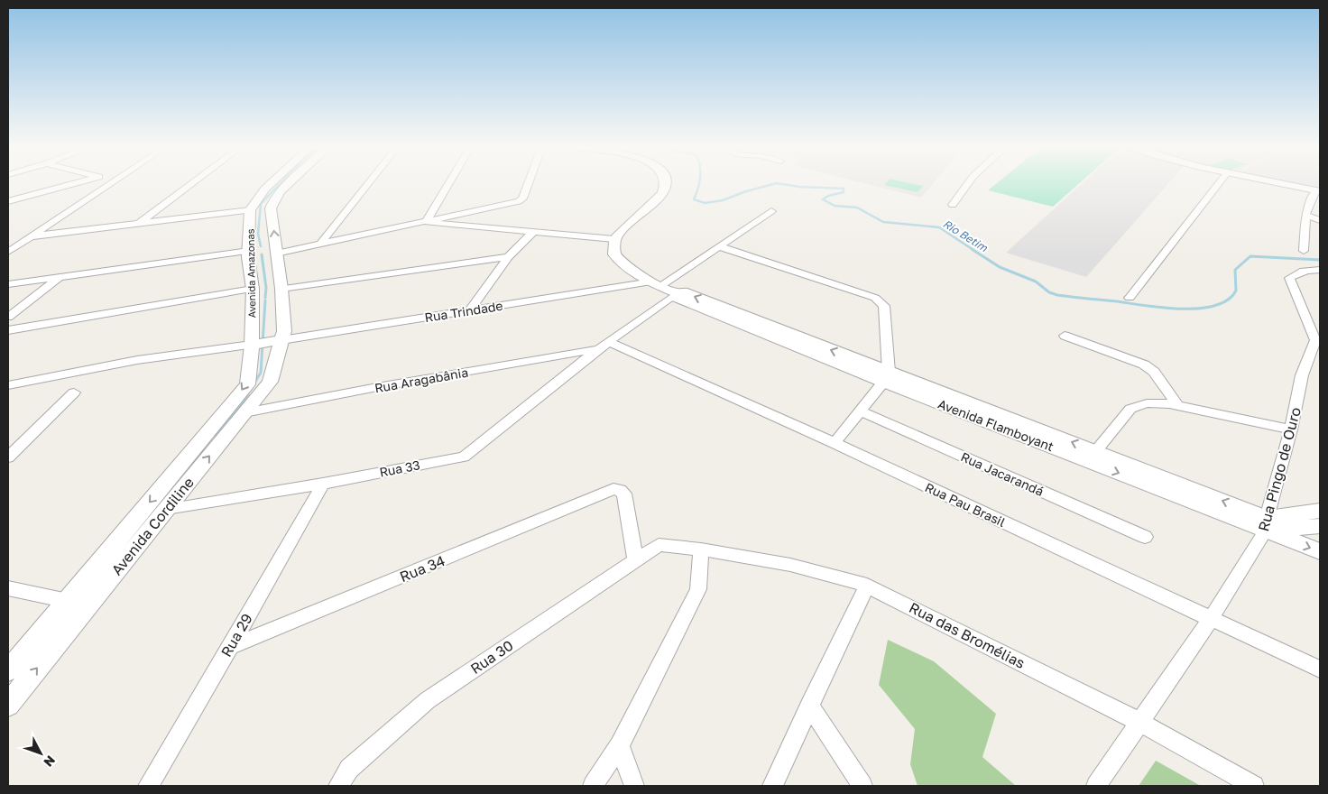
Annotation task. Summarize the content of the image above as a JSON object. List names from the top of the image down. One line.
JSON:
{"streets":{"street":["Avenida Amazonas","Rua Trindade","Rua Aragabânia","Avenida Flamboyant","Rua 33","Rua Pingo de Ouro","Rua Jacarandá","Rua Pau Brasil","Avenida Cordiline","Rua 34","Rua 29","Rua das Bromélias","Rua 30"]},"crossings":[["Avenida Amazonas","Rua Trindade"],["Avenida Amazonas","Avenida Cordiline"],["Rua Trindade","Avenida Flamboyant"],["Rua Trindade","Avenida Cordiline"],["Rua Aragabânia","Rua 33"],["Rua Aragabânia","Rua Pau Brasil"],["Rua Aragabânia","Avenida Cordiline"],["Avenida Flamboyant","Rua 33"],["Avenida Flamboyant","Rua Pingo de Ouro"],["Rua 33","Rua Pau Brasil"],["Rua 33","Avenida Cordiline"],["Rua 33","Rua 29"],["Rua Pingo de Ouro","Rua Pau Brasil"],["Rua Pingo de Ouro","Rua das Bromélias"],["Rua 34","Rua 29"],["Rua 34","Rua 30"],["Rua das Bromélias","Rua 30"]],"water":["Rio Betim"],"north":"bottom right"}
